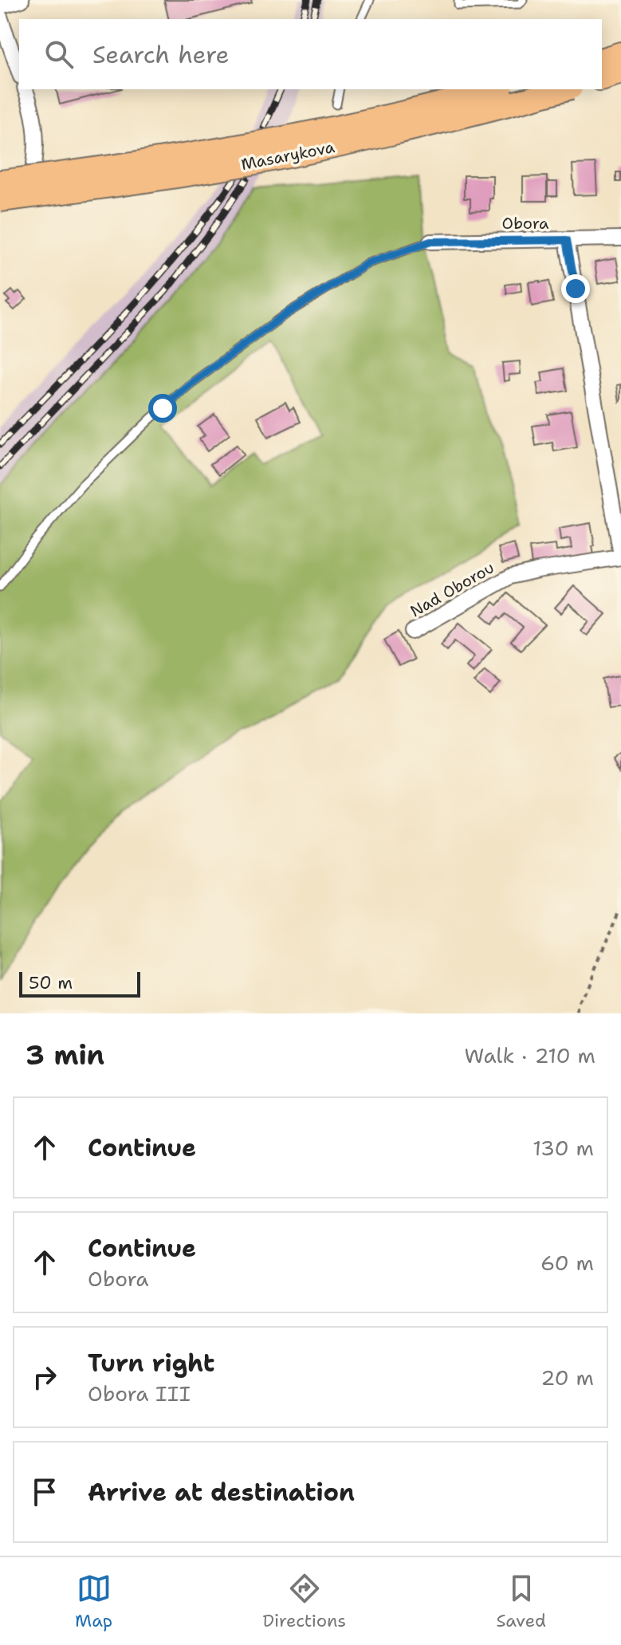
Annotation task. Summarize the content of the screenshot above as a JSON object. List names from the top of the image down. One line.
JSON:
{"streets":{"main road":["Masarykova"],"street":["Obora","Nad Oborou"]},"scale_bar":"50 m","page":{"search":"Search here","scale":"50 m","heading":["3 min","Walk · 210 m"],"list":[["Continue","130 m"],["Continue","Obora","60 m"],["Turn right","Obora III","20 m"],"Arrive at destination"],"nav":["Map","Directions","Saved"]}}
